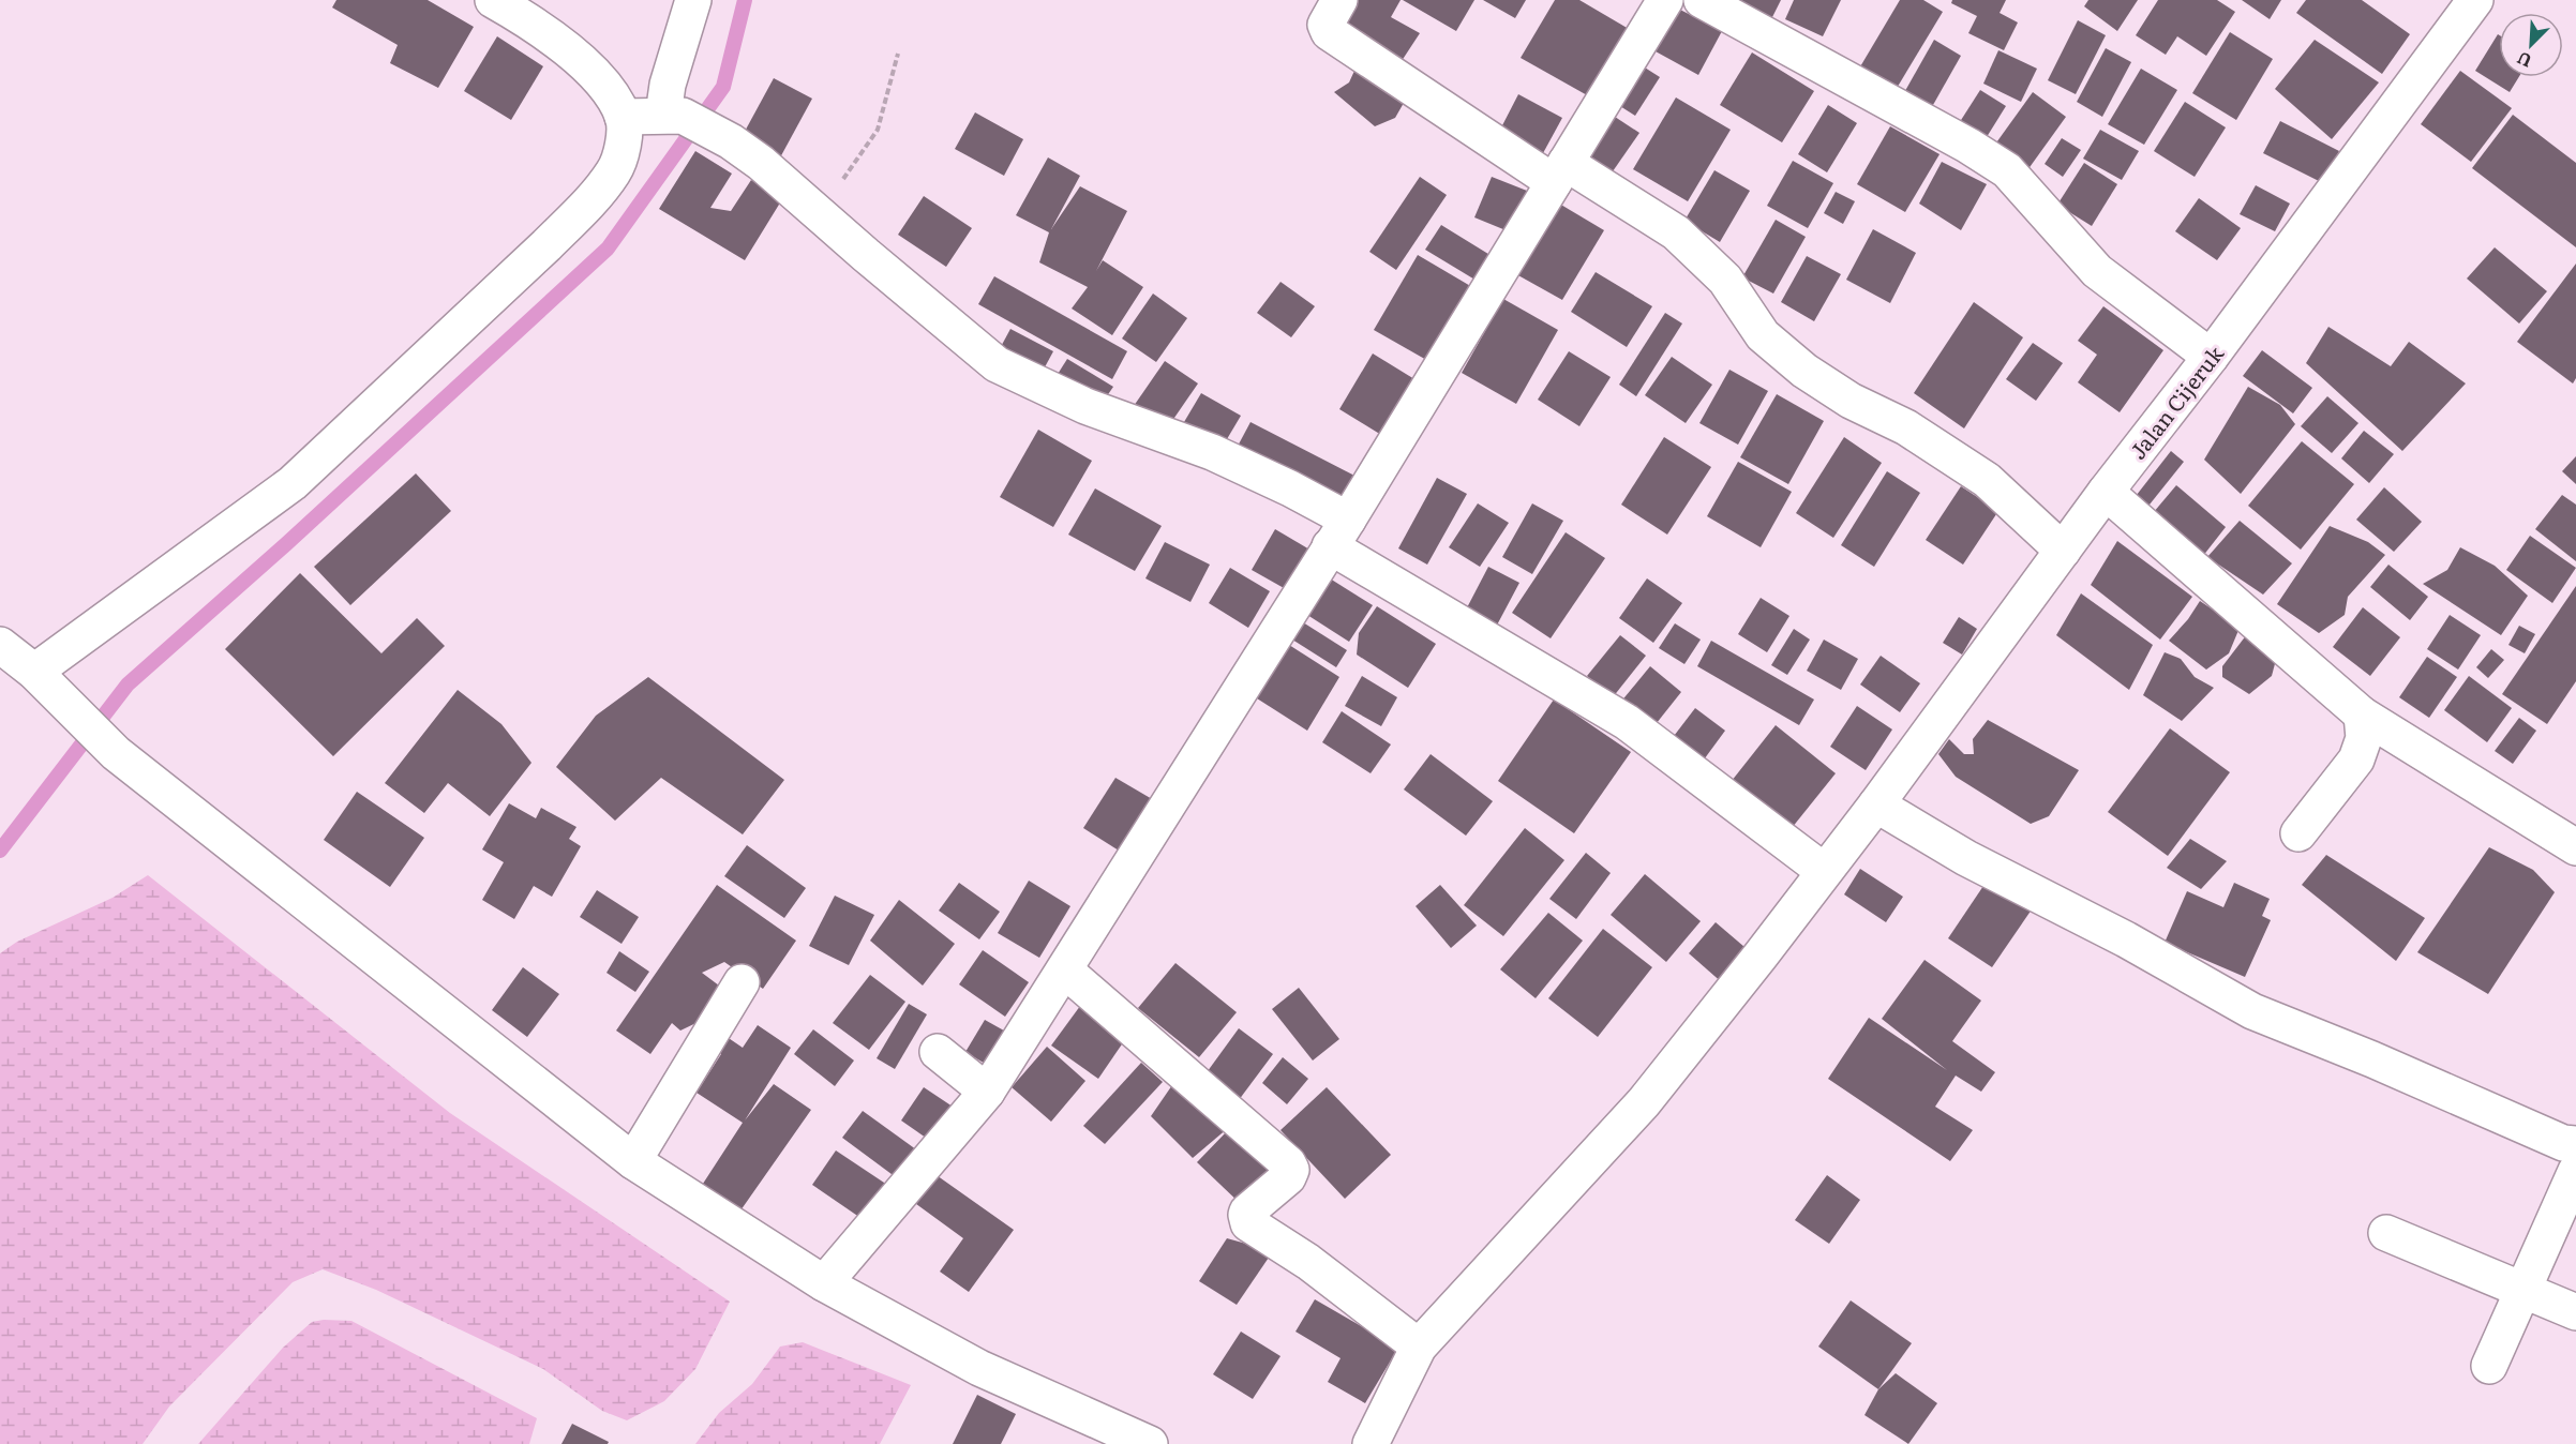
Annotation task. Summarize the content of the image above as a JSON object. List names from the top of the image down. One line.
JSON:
{"streets":{"street":["Jalan Cijeruk"]},"north":"bottom left"}
